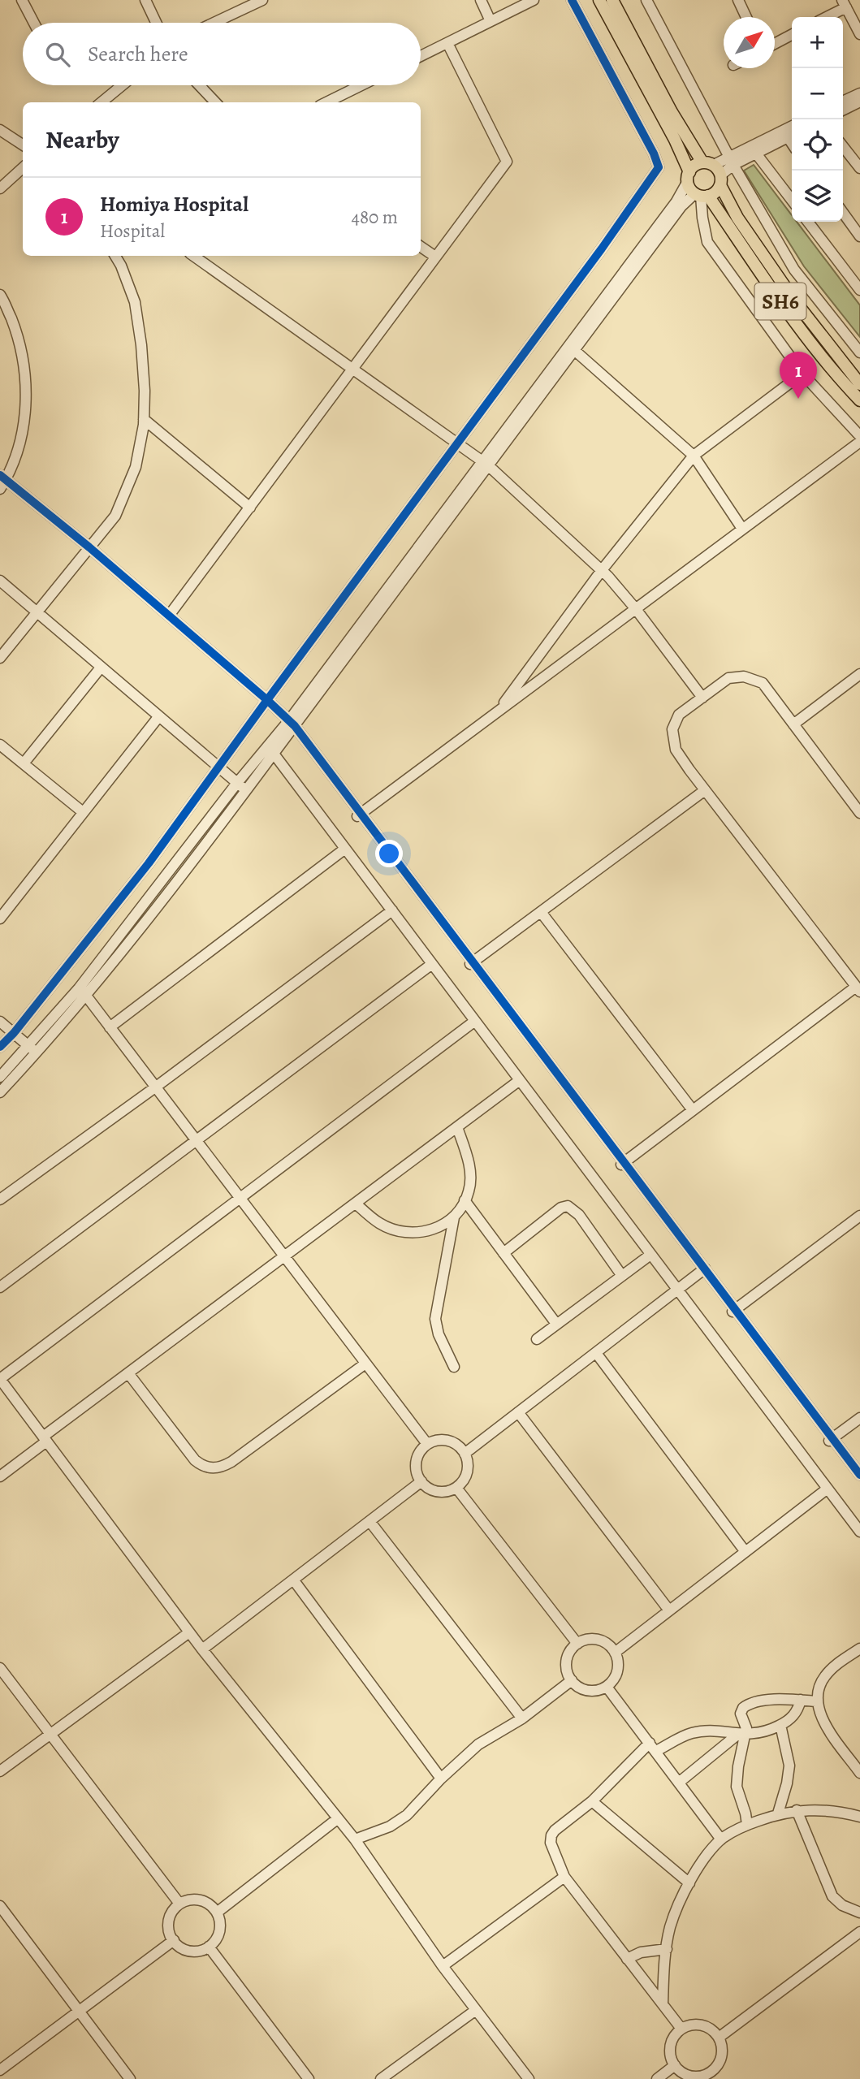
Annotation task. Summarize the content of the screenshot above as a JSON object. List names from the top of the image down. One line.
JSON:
{"streets":{"main road":["SH6"]},"north":"top right","page":{"map_buttons":["+","−"],"search":"Search here","heading":"Nearby","list":[{"mark":"1","name":"Homiya Hospital","note":"Hospital","value":"480 m"}],"pins":"1"}}
